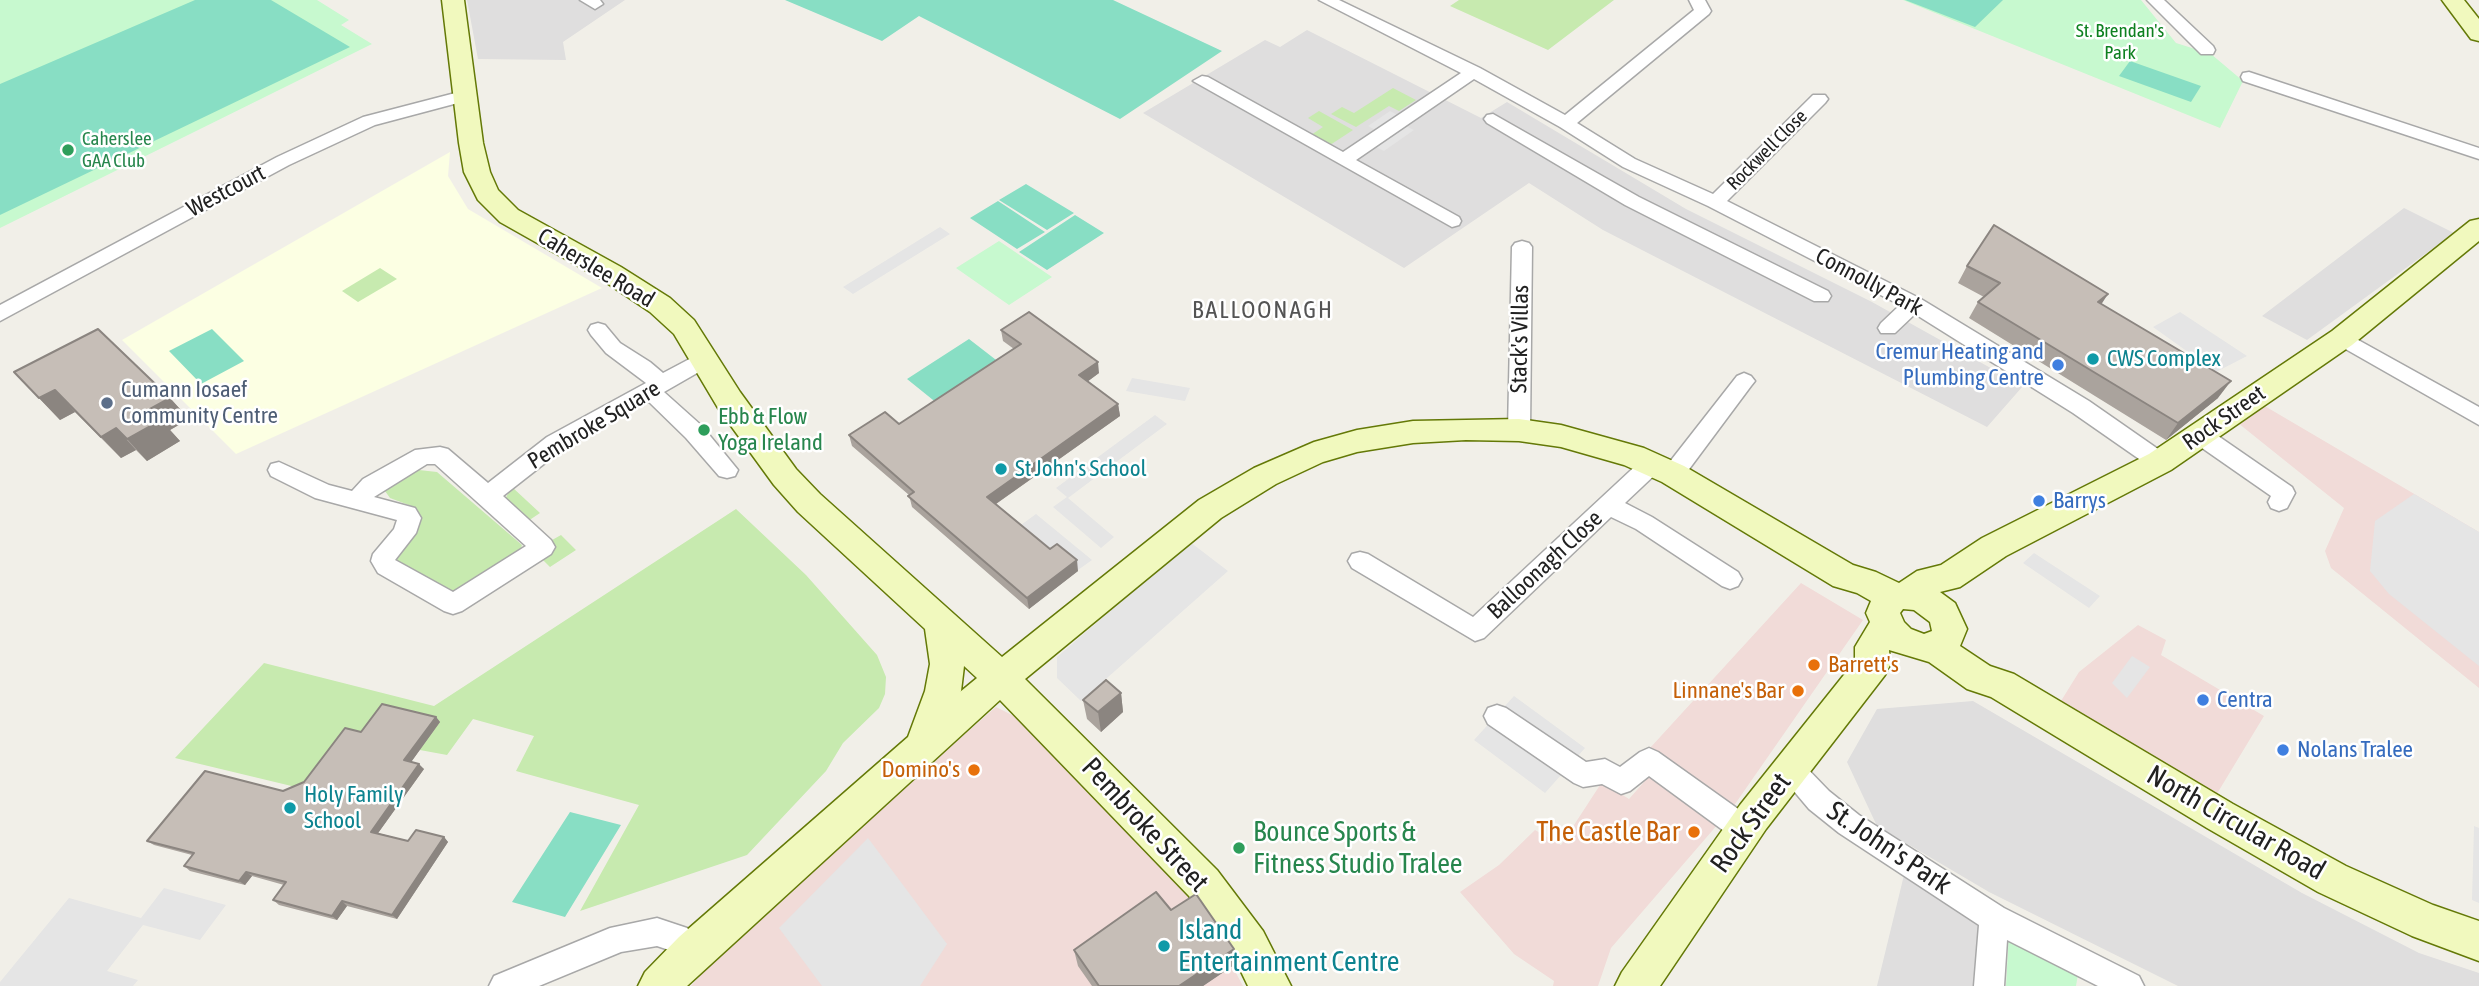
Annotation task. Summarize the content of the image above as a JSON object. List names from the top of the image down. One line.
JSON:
{"streets":{"main road":["Caherslee Road","Rock Street","North Circular Road","Pembroke Street"],"street":["Rockwell Close","Westcourt","Connolly Park","Stack's Villas","Pembroke Square","Balloonagh Close","St. John's Park"]},"crossings":[["Rockwell Close","Connolly Park"],["Westcourt","Caherslee Road"],["Caherslee Road","Pembroke Square"],["Caherslee Road","North Circular Road"],["Caherslee Road","Pembroke Street"],["Connolly Park","Rock Street"],["Stack's Villas","North Circular Road"],["Rock Street","North Circular Road"],["Rock Street","St. John's Park"],["Balloonagh Close","North Circular Road"],["North Circular Road","Pembroke Street"]],"districts":["BALLOONAGH"],"parks":["St. Brendan's Park"],"places":["Caherslee GAA Club","CWS Complex","Cremur Heating and Plumbing Centre","Cumann Iosaef Community Centre","Ebb & Flow Yoga Ireland","St John's School","Barrys","Barrett's","Linnane's Bar","Centra","Nolans Tralee","Domino's","Holy Family School","The Castle Bar","Bounce Sports & Fitness Studio Tralee","Island Entertainment Centre"]}
